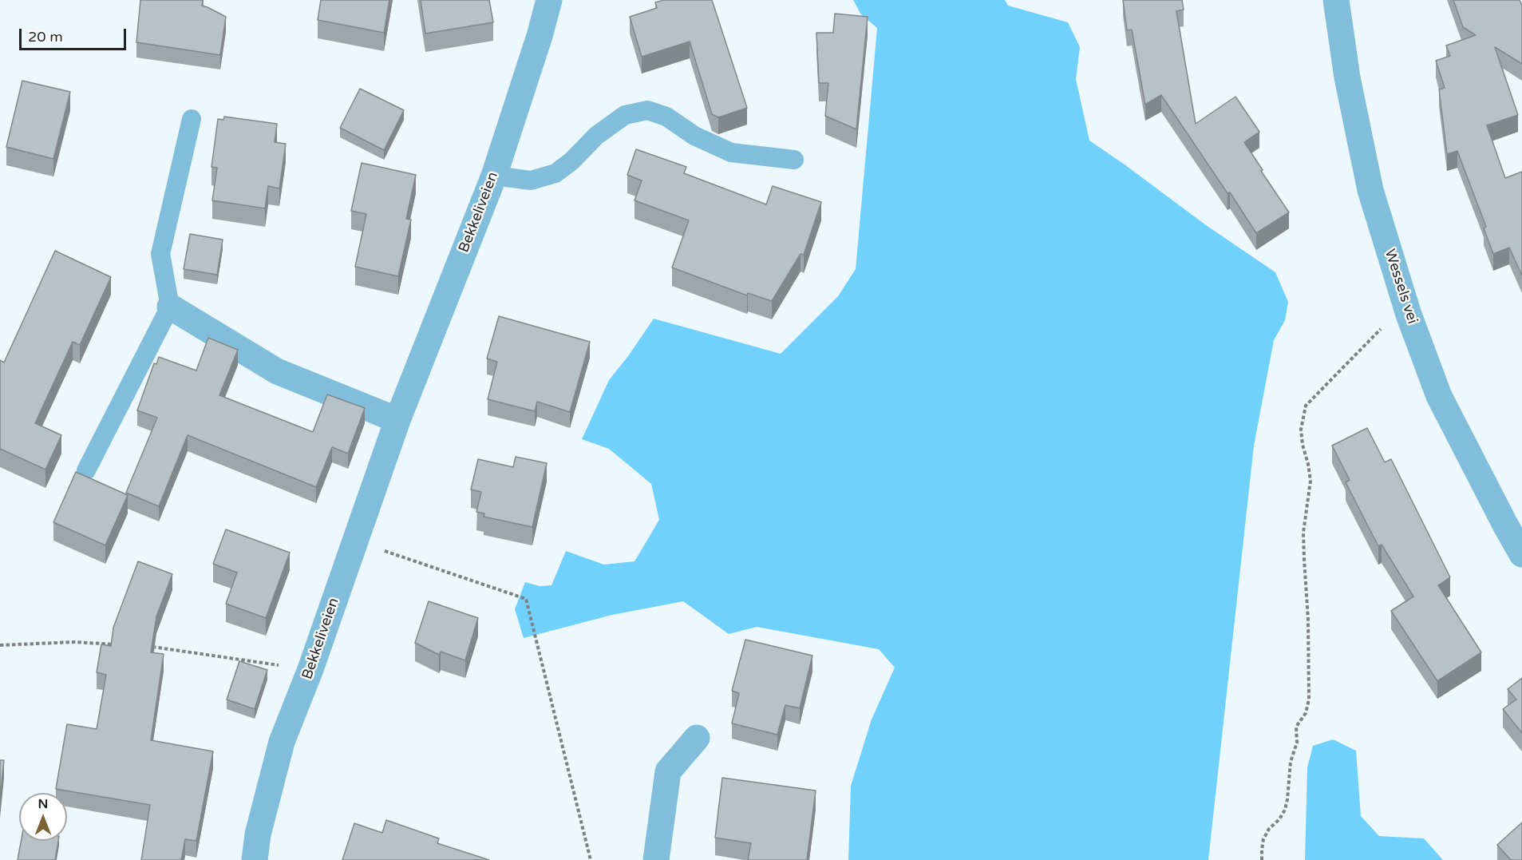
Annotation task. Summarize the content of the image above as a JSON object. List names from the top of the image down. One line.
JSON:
{"streets":{"street":["Bekkeliveien","Wessels vei"]},"scale_bar":"20 m","north":"top"}
